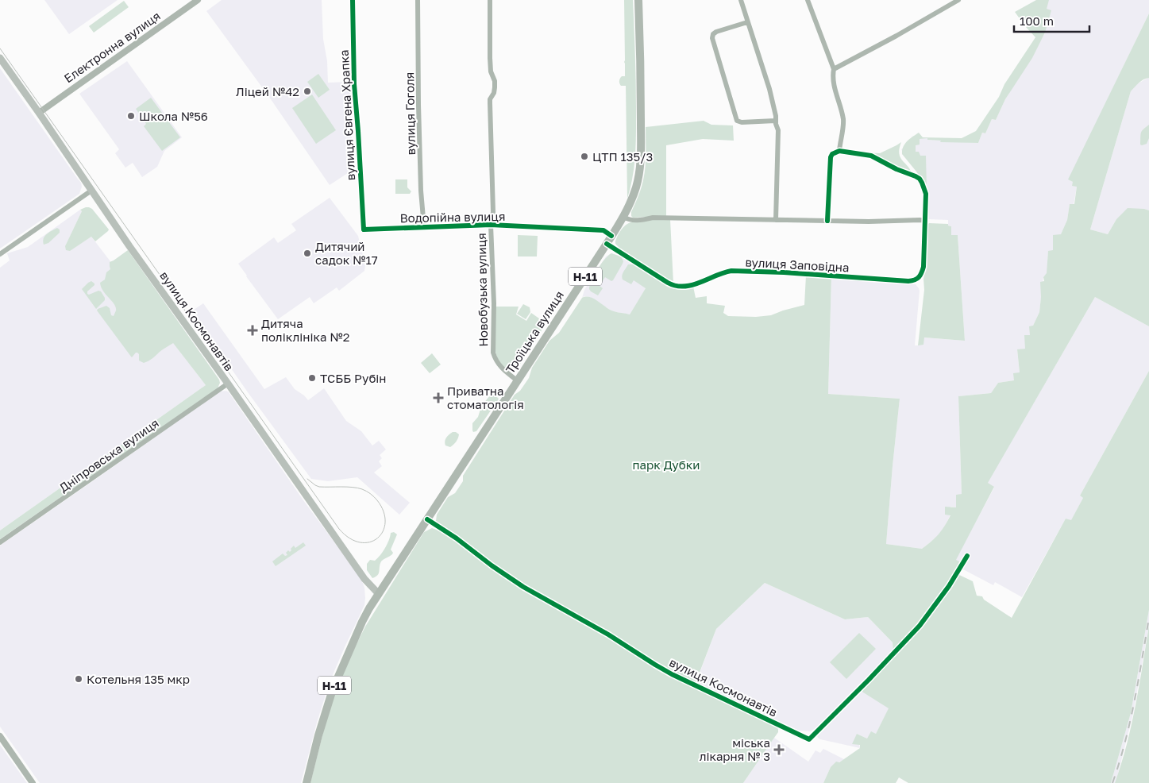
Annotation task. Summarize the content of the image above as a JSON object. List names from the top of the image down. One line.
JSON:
{"streets":{"main road":["Н-11","вулиця Космонавтів","Троїцька вулиця"],"street":["Електронна вулиця","вулиця Гоголя","вулиця Євгена Храпка","Водопійна вулиця","вулиця Заповідна","Новобузька вулиця","Дніпровська вулиця"]},"crossings":[["Електронна вулиця","вулиця Космонавтів"],["вулиця Гоголя","Водопійна вулиця"],["вулиця Євгена Храпка","Водопійна вулиця"],["Водопійна вулиця","Новобузька вулиця"],["Водопійна вулиця","Троїцька вулиця"],["вулиця Заповідна","Троїцька вулиця"],["Новобузька вулиця","Троїцька вулиця"],["вулиця Космонавтів","Троїцька вулиця"],["вулиця Космонавтів","Дніпровська вулиця"]],"parks":["парк Дубки"],"places":{"other":["Ліцей №42","Школа №56","ЦТП 135/3","Дитячий садок №17","ТСББ Рубін","Котельня 135 мкр"],"health":["Дитяча поліклініка №2","Приватна стоматологія","міська лікарня № 3"]},"scale_bar":"100 m"}
